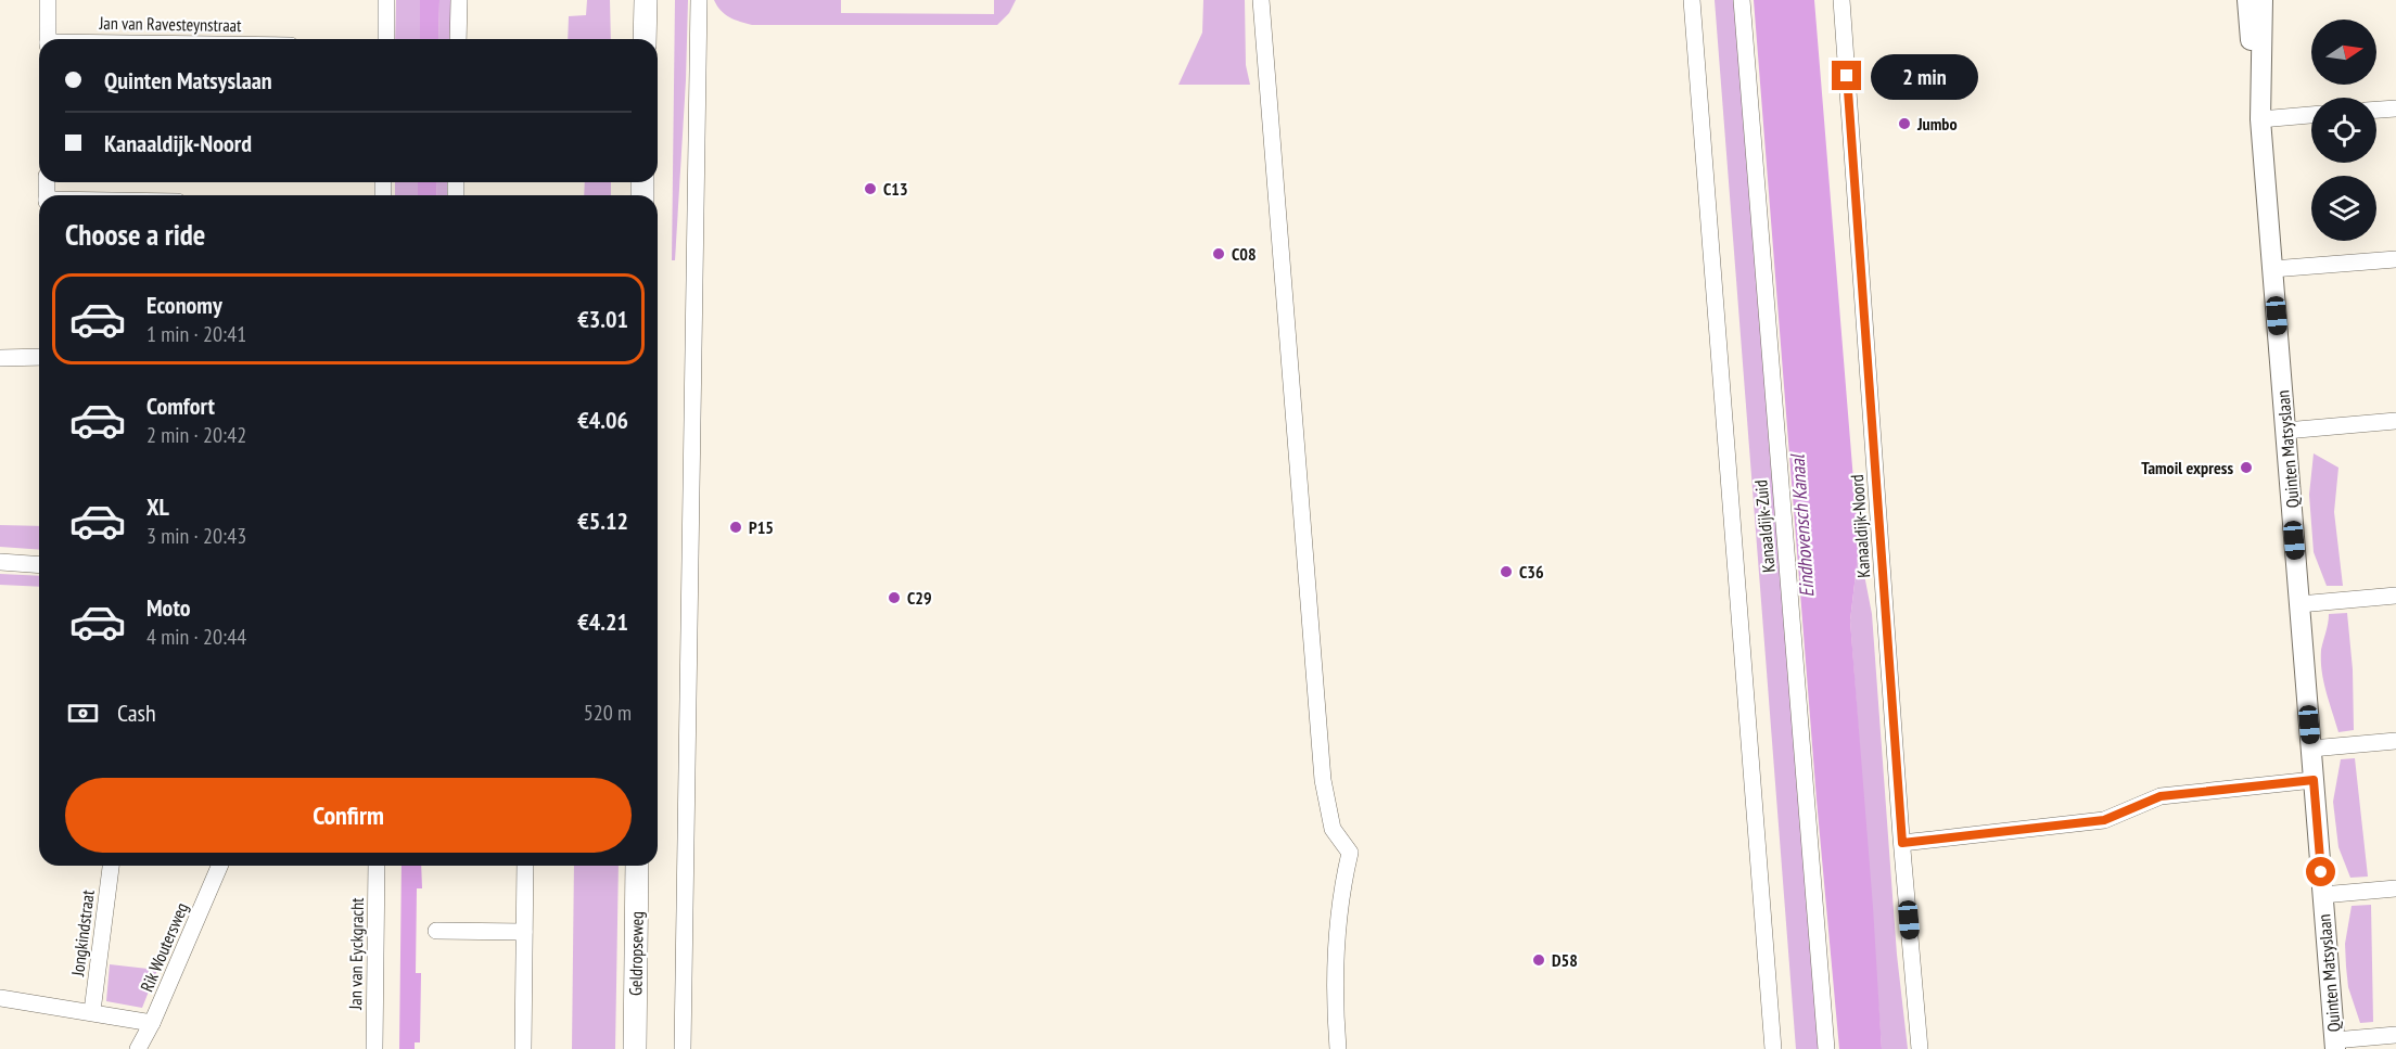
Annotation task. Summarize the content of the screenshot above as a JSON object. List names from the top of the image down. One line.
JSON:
{"streets":{"main road":["Geldropseweg"],"street":["Quinten Matsyslaan","Kanaaldijk-Zuid","Kanaaldijk-Noord","Jongkindstraat","Rik Woutersweg","Jan van Eyckgracht"]},"water":["Eindhovensch Kanaal"],"places":["Jumbo","C13","C08","Tamoil express","P15","C36","C29","D58"],"north":"right","page":{"banner":["Quinten Matsyslaan","Kanaaldijk-Noord"],"bubble":"2 min","heading":"Choose a ride","list":[{"name":"Economy","note":"1 min · 20:41","value":"€3.01"},{"name":"Comfort","note":"2 min · 20:42","value":"€4.06"},{"name":"XL","note":"3 min · 20:43","value":"€5.12"},{"name":"Moto","note":"4 min · 20:44","value":"€4.21"}],"pay":["Cash","520 m"],"buttons":"Confirm"}}
